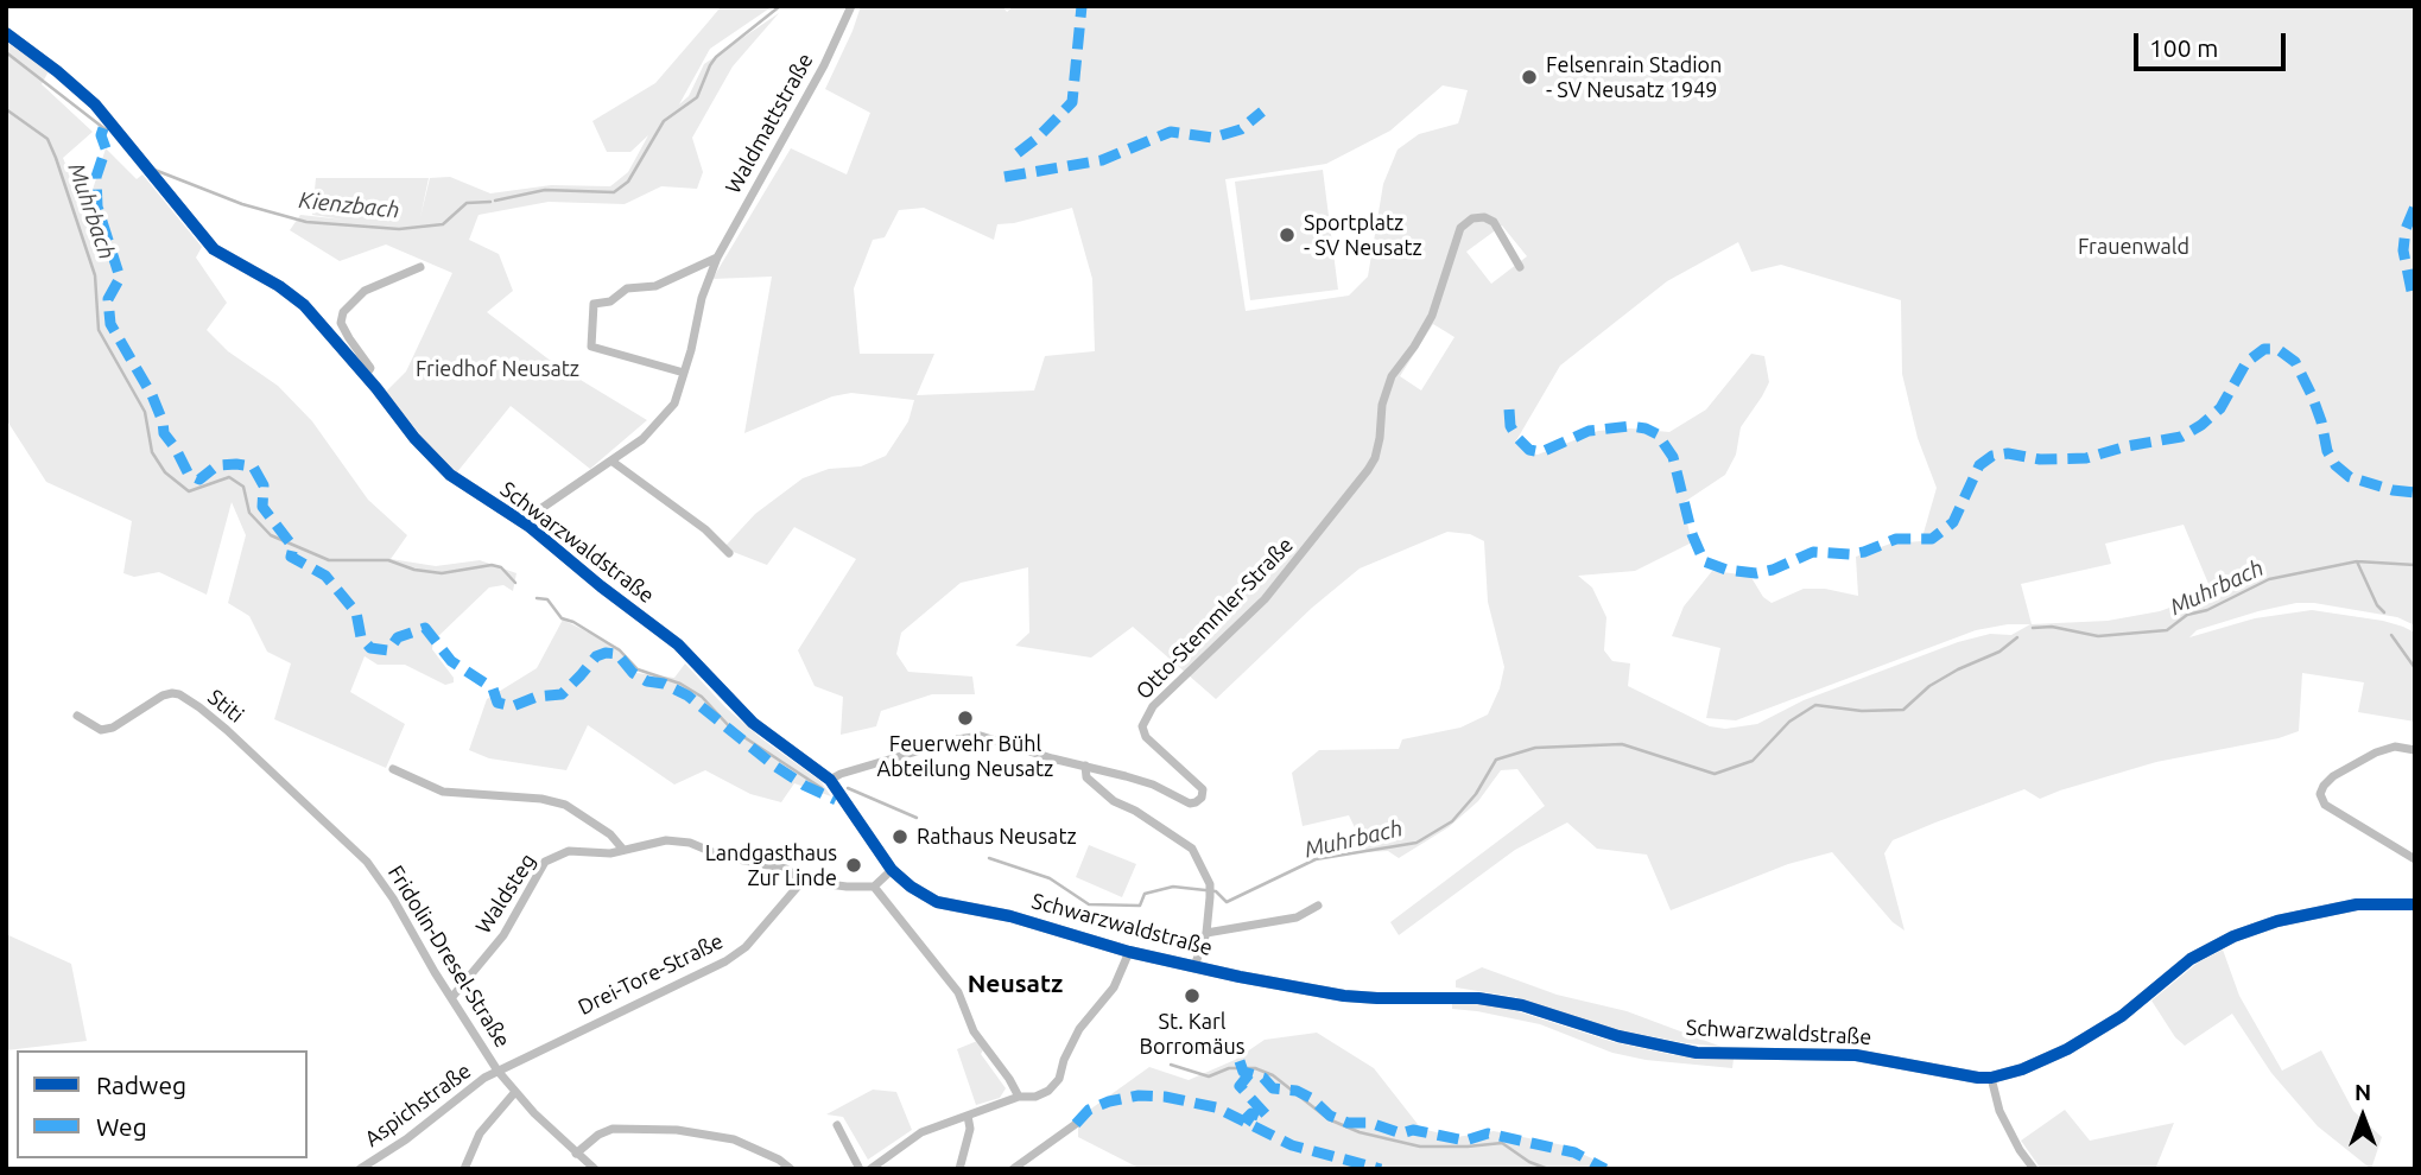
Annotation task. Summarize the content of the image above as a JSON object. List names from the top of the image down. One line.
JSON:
{"streets":{"main road":["Schwarzwaldstraße"],"street":["Waldmattstraße","Otto-Stemmler-Straße","Stiti","Waldsteg","Fridolin-Dresel-Straße","Drei-Tore-Straße","Aspichstraße"]},"crossings":[["Waldmattstraße","Schwarzwaldstraße"],["Schwarzwaldstraße","Otto-Stemmler-Straße"],["Stiti","Fridolin-Dresel-Straße"],["Waldsteg","Fridolin-Dresel-Straße"],["Waldsteg","Drei-Tore-Straße"],["Fridolin-Dresel-Straße","Drei-Tore-Straße"],["Fridolin-Dresel-Straße","Aspichstraße"],["Drei-Tore-Straße","Aspichstraße"]],"districts":["Neusatz"],"water":["Kienzbach","Muhrbach"],"parks":["Frauenwald","Friedhof Neusatz"],"places":["Felsenrain Stadion - SV Neusatz 1949","Sportplatz - SV Neusatz","Feuerwehr Bühl Abteilung Neusatz","Rathaus Neusatz","Landgasthaus Zur Linde","St. Karl Borromäus"],"legend":["Radweg","Weg"],"scale_bar":"100 m","north":"top"}
